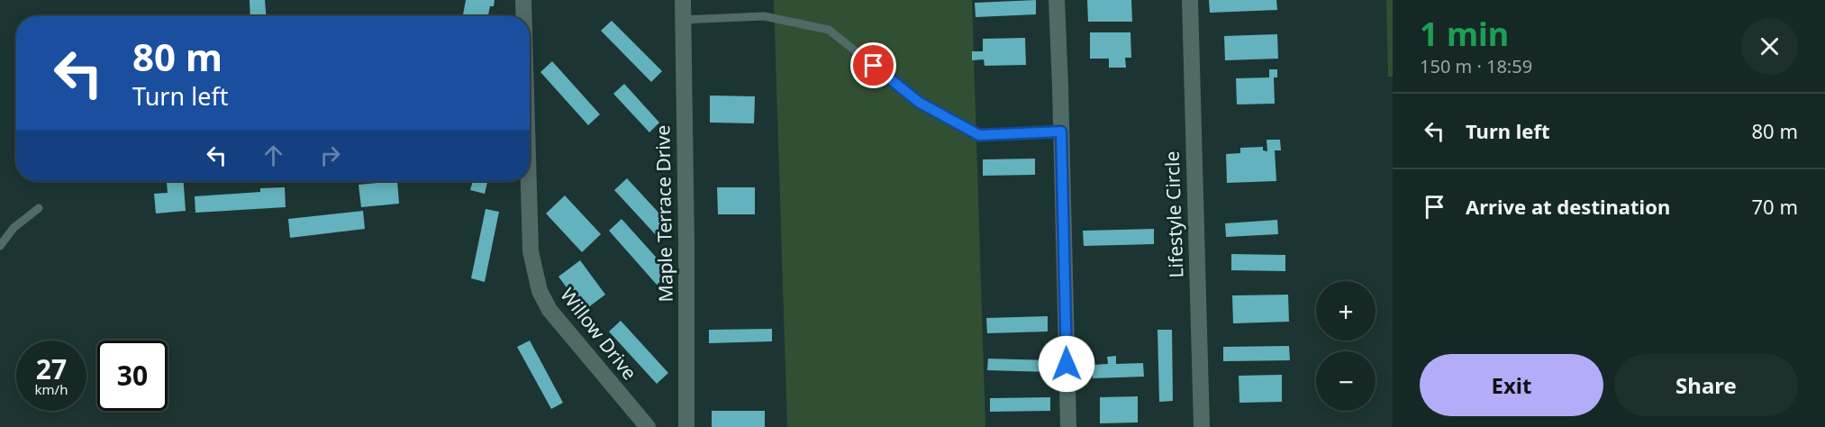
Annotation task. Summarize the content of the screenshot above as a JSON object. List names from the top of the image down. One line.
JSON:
{"streets":{"street":["Maple Terrace Drive","Lifestyle Circle","Willow Drive"]},"page":{"heading":["1 min","150 m · 18:59"],"turn":["80 m","Turn left"],"list":[{"name":"Turn left","value":"80 m"},{"name":"Arrive at destination","value":"70 m"}],"map_buttons":["+","−"],"speed":"27 km/h","limit":"30","buttons":["Exit","Share"]}}
